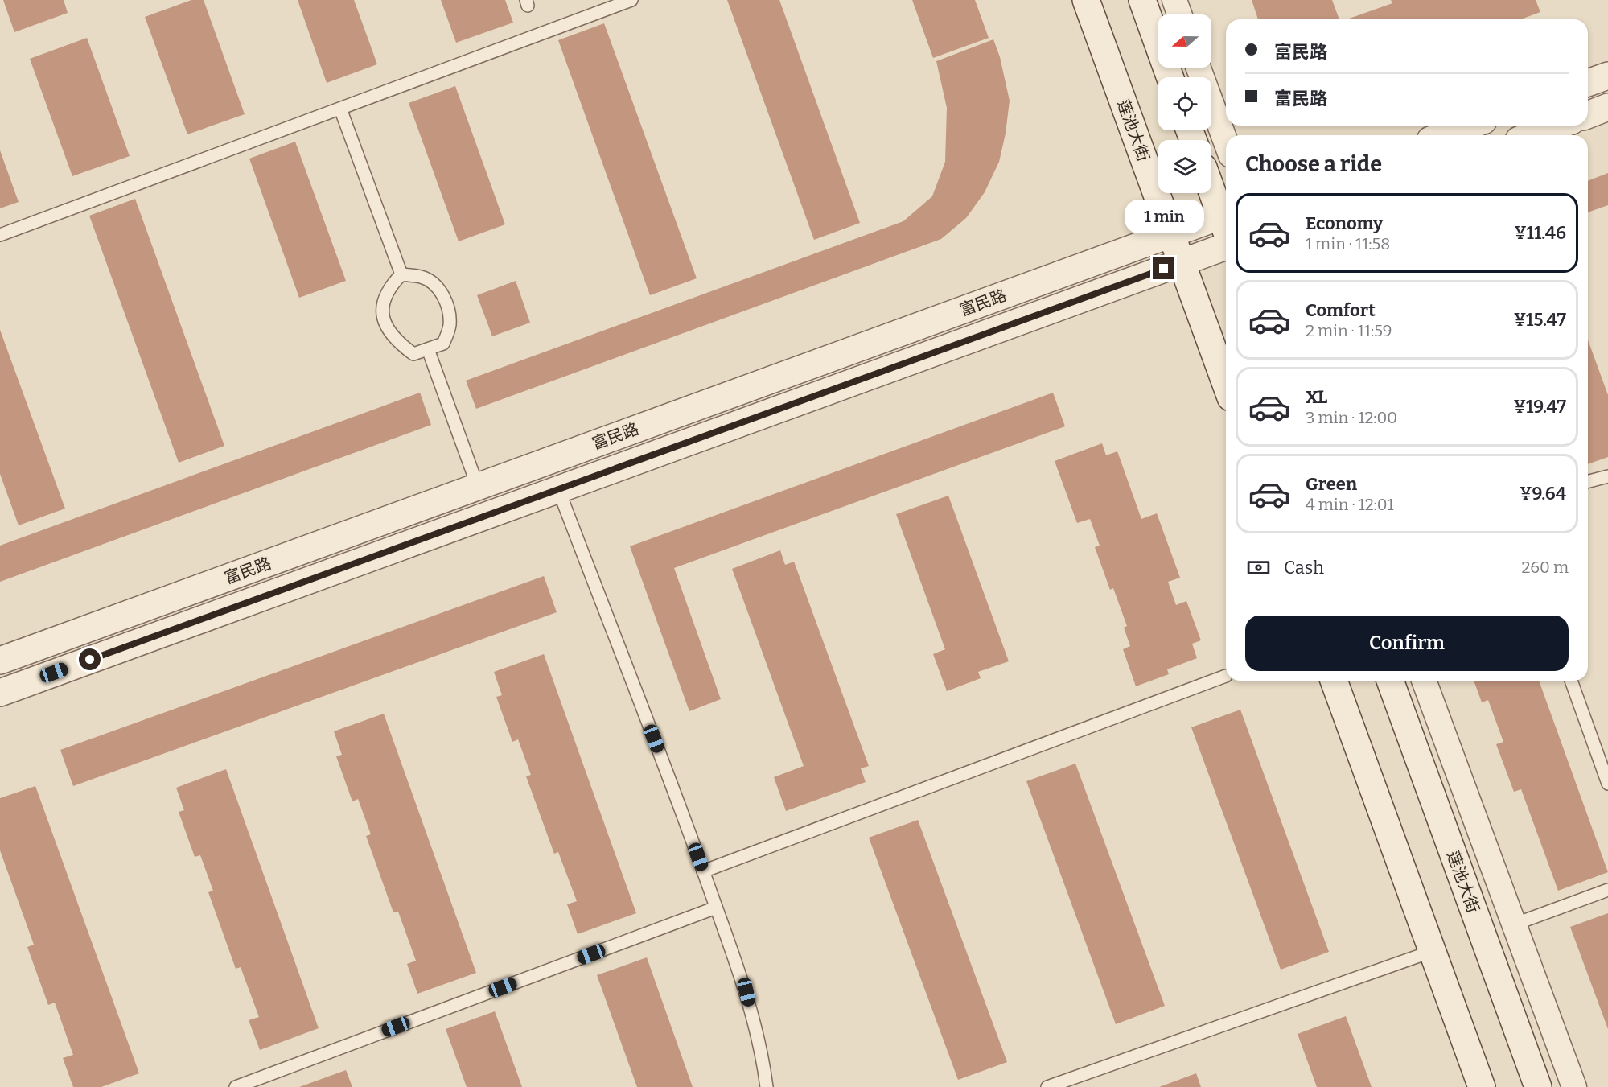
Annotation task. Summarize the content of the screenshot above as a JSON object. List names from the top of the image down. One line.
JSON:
{"streets":{"street":["莲池大街","富民路"]},"crossings":[["莲池大街","富民路"]],"north":"left","page":{"banner":["富民路","富民路"],"heading":"Choose a ride","list":[{"name":"Economy","note":"1 min · 11:58","value":"¥11.46"},{"name":"Comfort","note":"2 min · 11:59","value":"¥15.47"},{"name":"XL","note":"3 min · 12:00","value":"¥19.47"},{"name":"Green","note":"4 min · 12:01","value":"¥9.64"}],"bubble":"1 min","pay":["Cash","260 m"],"buttons":"Confirm"}}
